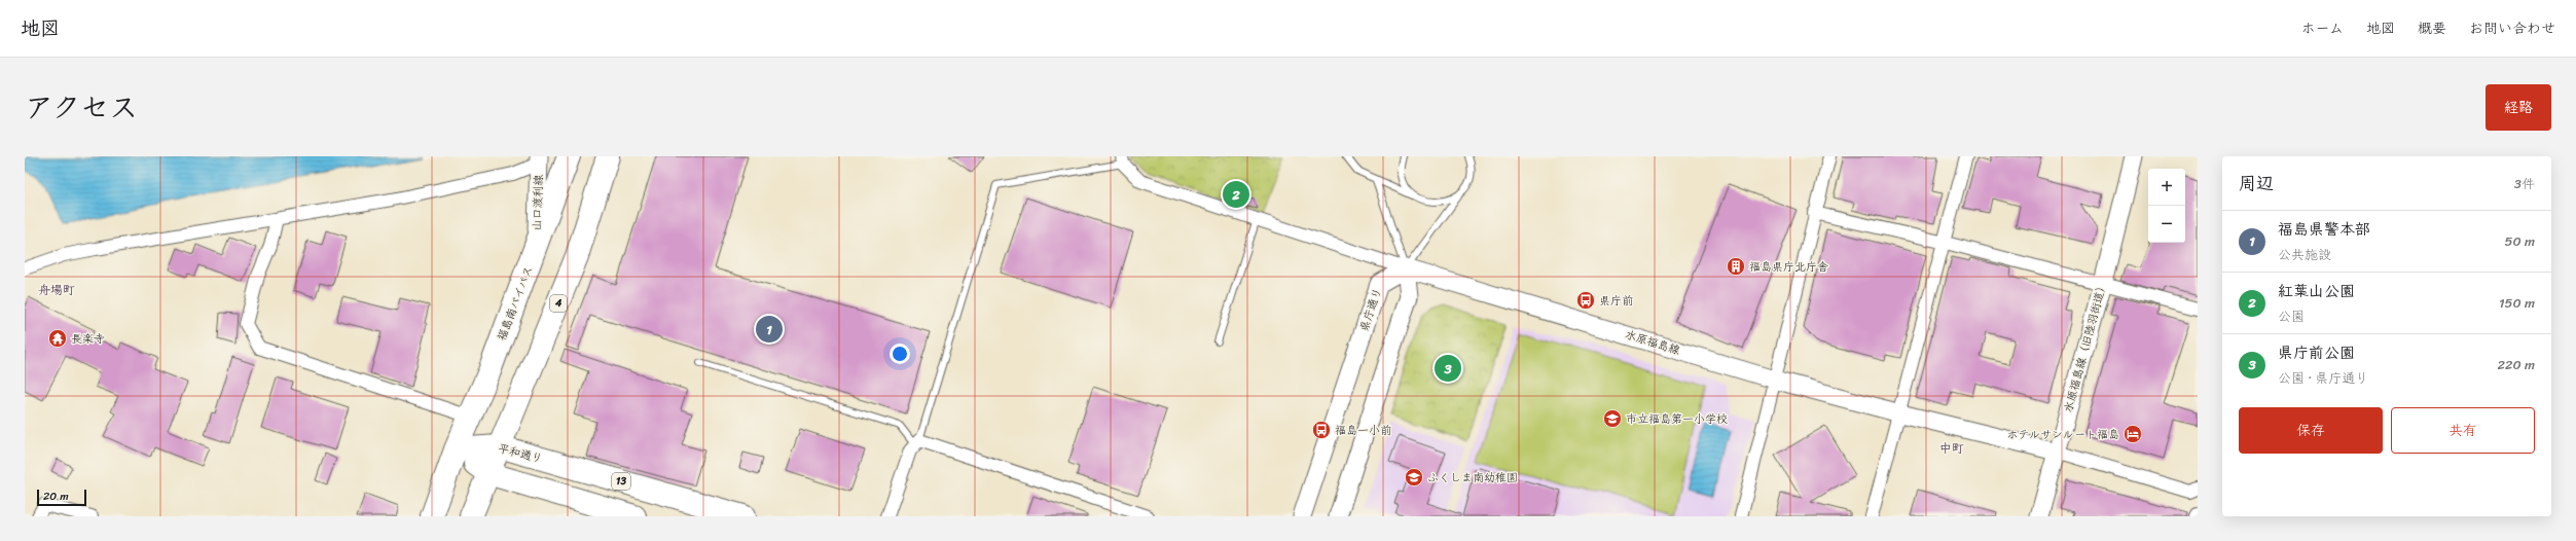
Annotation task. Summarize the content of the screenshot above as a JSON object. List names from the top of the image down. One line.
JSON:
{"streets":{"highway":["福島南バイパス","4","平和通り","13"],"main road":["山口渡利線","県庁通り","水原福島線","水原福島線（旧陸羽街道）"]},"crossings":[["山口渡利線","福島南バイパス"],["福島南バイパス","平和通り"],["4","平和通り"],["県庁通り","水原福島線"]],"districts":["舟場町","中町"],"places":{"building":["福島県庁北庁舎"],"bus stop":["県庁前","福島一小前"],"temple":["長楽寺"],"school or university":["市立福島第一小学校","ふくしま南幼稚園"],"hotel":["ホテルサンルート福島"]},"scale_bar":"20 m","page":{"header":"地図","nav":["ホーム","地図","概要","お問い合わせ"],"title":"アクセス","buttons":["経路",["保存","共有"]],"heading":["周辺","3件"],"map_buttons":["+","−"],"pins":["2","1","3"],"list":[{"mark":"1","name":"福島県警本部","note":"公共施設","value":"50 m"},{"mark":"2","name":"紅葉山公園","note":"公園","value":"150 m"},{"mark":"3","name":"県庁前公園","note":"公園 · 県庁通り","value":"220 m"}],"scale":"20 m"}}
